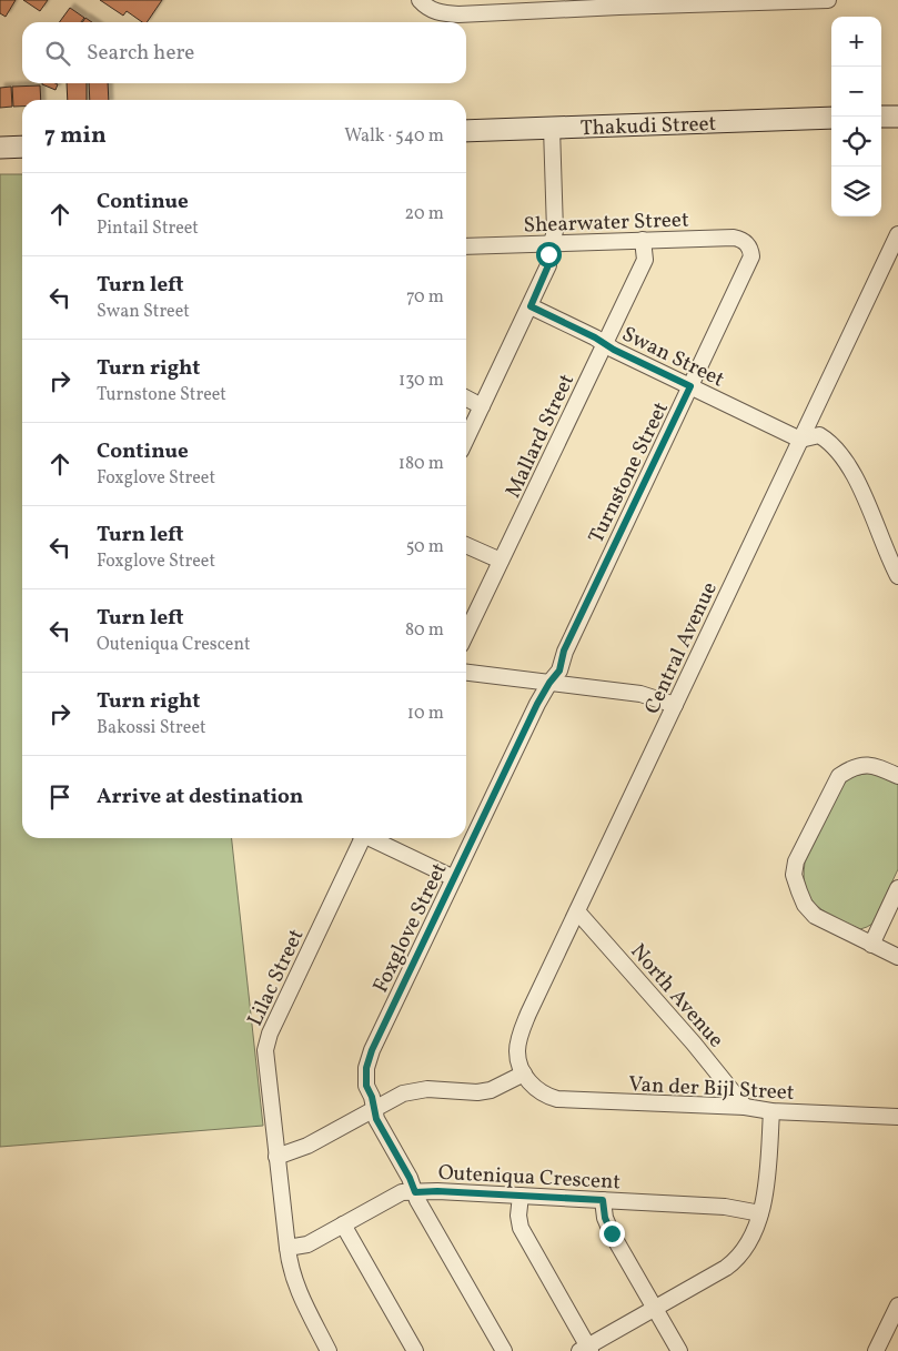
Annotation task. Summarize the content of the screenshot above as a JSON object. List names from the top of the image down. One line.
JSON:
{"streets":{"street":["Thakudi Street","Shearwater Street","Swan Street","Mallard Street","Turnstone Street","Central Avenue","Foxglove Street","Lilac Street","North Avenue","Van der Bijl Street","Outeniqua Crescent"]},"crossings":[["Shearwater Street","Mallard Street"],["Shearwater Street","Turnstone Street"],["Swan Street","Mallard Street"],["Swan Street","Turnstone Street"],["Swan Street","Central Avenue"],["Turnstone Street","Foxglove Street"],["Central Avenue","North Avenue"],["Central Avenue","Van der Bijl Street"],["Foxglove Street","Outeniqua Crescent"],["Lilac Street","Outeniqua Crescent"],["North Avenue","Van der Bijl Street"]],"page":{"map_buttons":["+","−"],"search":"Search here","heading":["7 min","Walk · 540 m"],"list":[["Continue","Pintail Street","20 m"],["Turn left","Swan Street","70 m"],["Turn right","Turnstone Street","130 m"],["Continue","Foxglove Street","180 m"],["Turn left","Foxglove Street","50 m"],["Turn left","Outeniqua Crescent","80 m"],["Turn right","Bakossi Street","10 m"],"Arrive at destination"]}}
